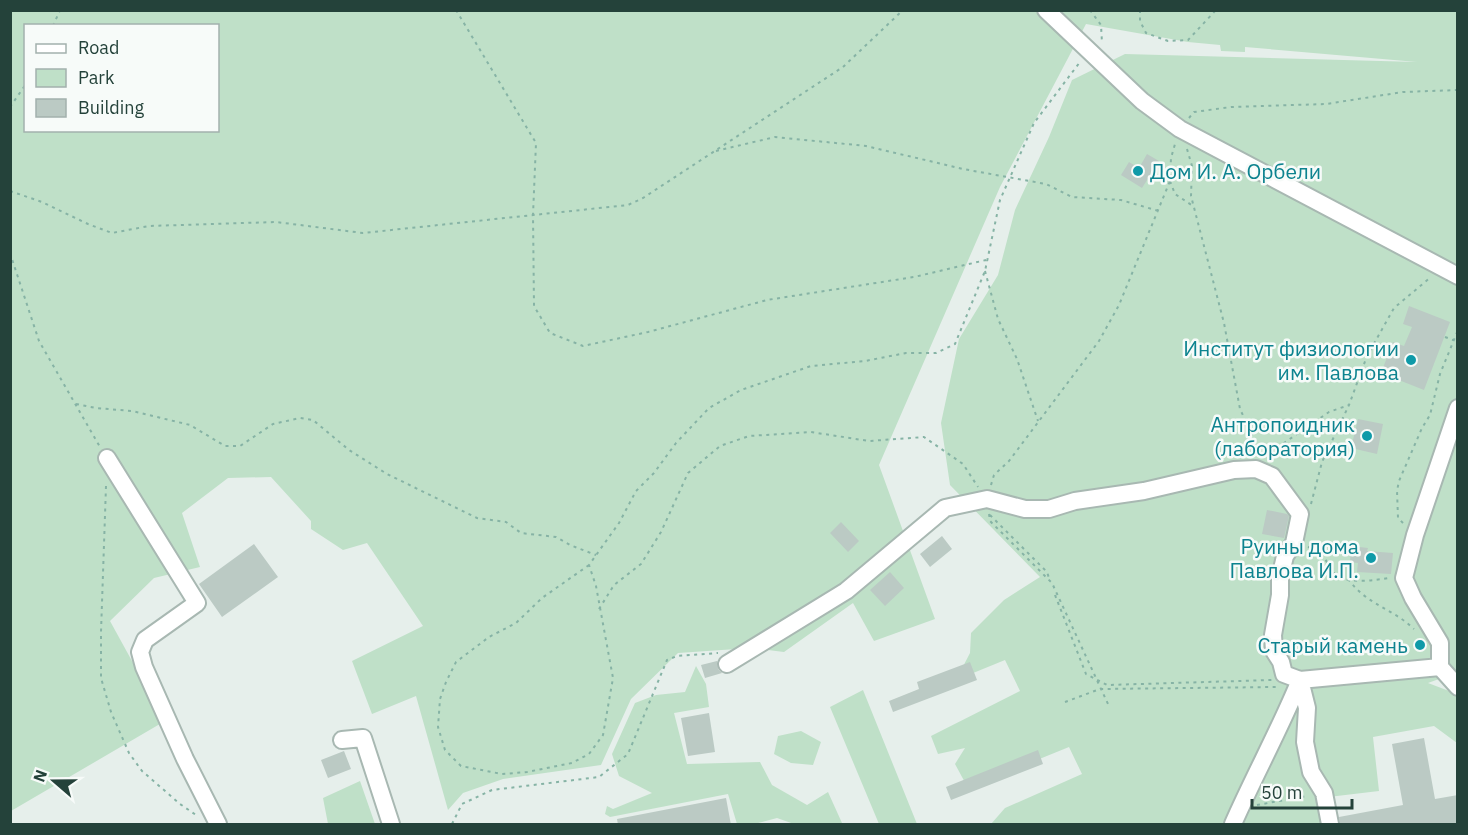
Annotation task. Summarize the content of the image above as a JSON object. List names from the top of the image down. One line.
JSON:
{"places":["Дом И. А. Орбели","Институт физиологии им. Павлова","Антропоидник (лаборатория)","Руины дома Павлова И.П.","Старый камень"],"legend":["Road","Park","Building"],"scale_bar":"50 m","north":"left"}
